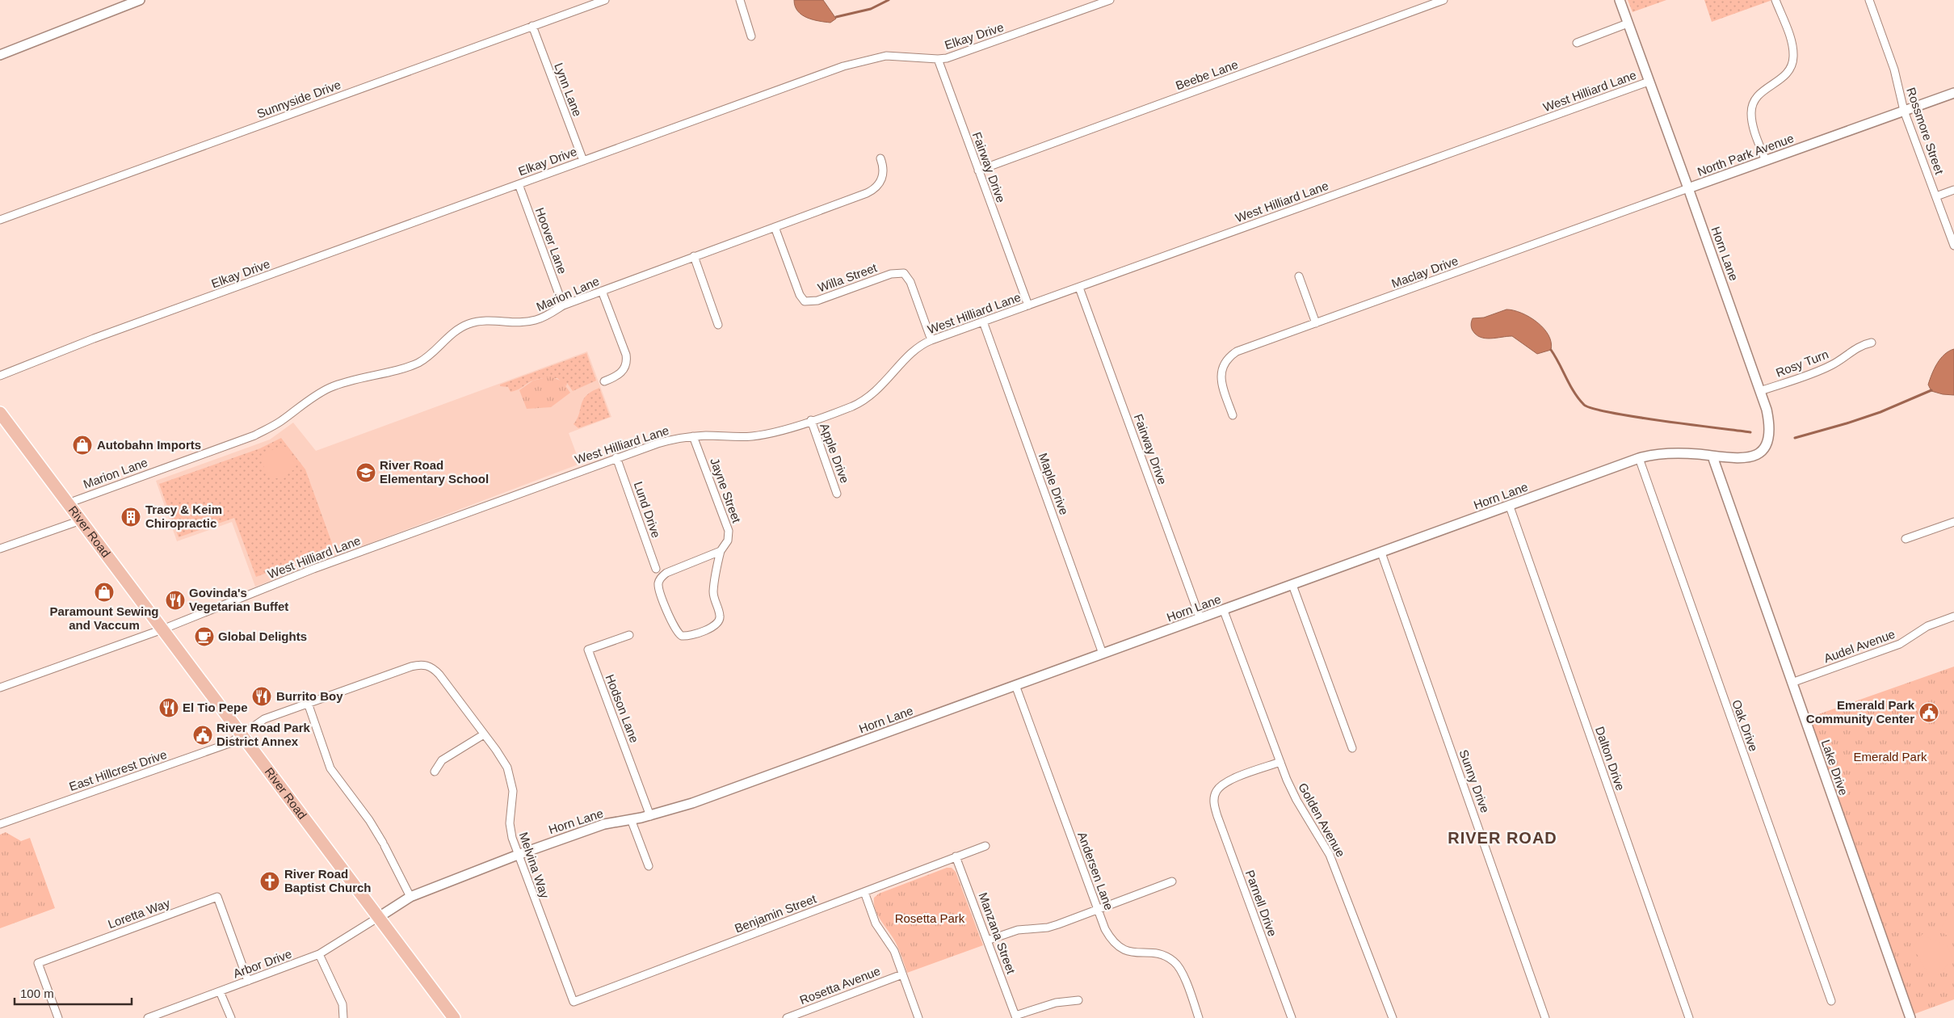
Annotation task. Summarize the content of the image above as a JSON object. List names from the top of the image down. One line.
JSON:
{"streets":{"main road":["River Road"],"street":["Elkay Drive","Beebe Lane","Lynn Lane","West Hilliard Lane","Sunnyside Drive","Rossmore Street","North Park Avenue","Fairway Drive","Hoover Lane","Horn Lane","Maclay Drive","Willa Street","Marion Lane","Rosy Turn","Apple Drive","Maple Drive","Jayne Street","Lund Drive","Audel Avenue","Hodson Lane","Oak Drive","Dalton Drive","Lake Drive","East Hillcrest Drive","Sunny Drive","Golden Avenue","Melvina Way","Andersen Lane","Parnell Drive","Loretta Way","Benjamin Street","Manzana Street","Arbor Drive","Rosetta Avenue"]},"crossings":[["Elkay Drive","Lynn Lane"],["Elkay Drive","Fairway Drive"],["Elkay Drive","Hoover Lane"],["Beebe Lane","Fairway Drive"],["Lynn Lane","Sunnyside Drive"],["West Hilliard Lane","North Park Avenue"],["West Hilliard Lane","Fairway Drive"],["West Hilliard Lane","Apple Drive"],["West Hilliard Lane","Maple Drive"],["West Hilliard Lane","Jayne Street"],["West Hilliard Lane","Lund Drive"],["West Hilliard Lane","River Road"],["Rossmore Street","North Park Avenue"],["North Park Avenue","Horn Lane"],["North Park Avenue","Maclay Drive"],["Fairway Drive","Horn Lane"],["Hoover Lane","Marion Lane"],["Horn Lane","Maclay Drive"],["Horn Lane","Rosy Turn"],["Horn Lane","Maple Drive"],["Horn Lane","River Road"],["Horn Lane","Hodson Lane"],["Horn Lane","Oak Drive"],["Horn Lane","Dalton Drive"],["Horn Lane","Lake Drive"],["Horn Lane","Sunny Drive"],["Horn Lane","Golden Avenue"],["Horn Lane","Melvina Way"],["Horn Lane","Andersen Lane"],["Horn Lane","Arbor Drive"],["Willa Street","Marion Lane"],["Marion Lane","River Road"],["River Road","East Hillcrest Drive"],["River Road","Arbor Drive"],["Audel Avenue","Lake Drive"],["East Hillcrest Drive","Melvina Way"],["Golden Avenue","Parnell Drive"],["Melvina Way","Benjamin Street"],["Loretta Way","Arbor Drive"],["Benjamin Street","Manzana Street"]],"districts":["RIVER ROAD"],"parks":["Emerald Park","Rosetta Park"],"places":{"shop":["Autobahn Imports","Paramount Sewing and Vaccum"],"school or university":["River Road Elementary School"],"building":["Tracy & Keim Chiropractic"],"restaurant":["Govinda's Vegetarian Buffet","Burrito Boy","El Tio Pepe"],"cafe":["Global Delights"],"public building":["Emerald Park Community Center","River Road Park District Annex"],"church":["River Road Baptist Church"]},"scale_bar":"100 m"}
